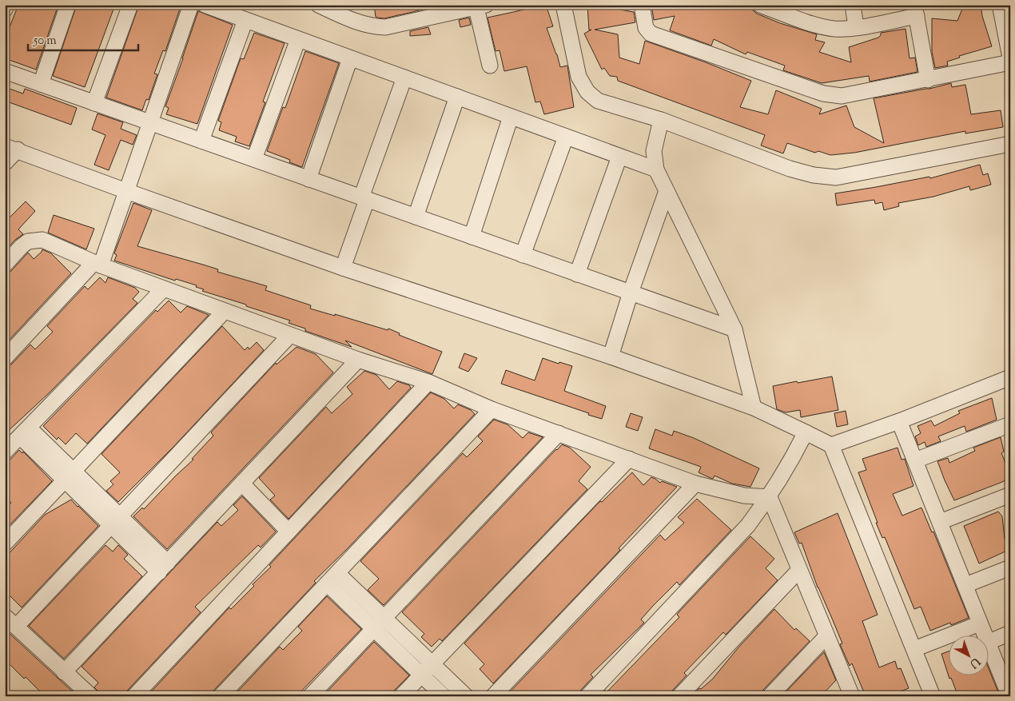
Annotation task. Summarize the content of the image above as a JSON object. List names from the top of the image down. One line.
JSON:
{"scale_bar":"50 m","north":"bottom right"}
